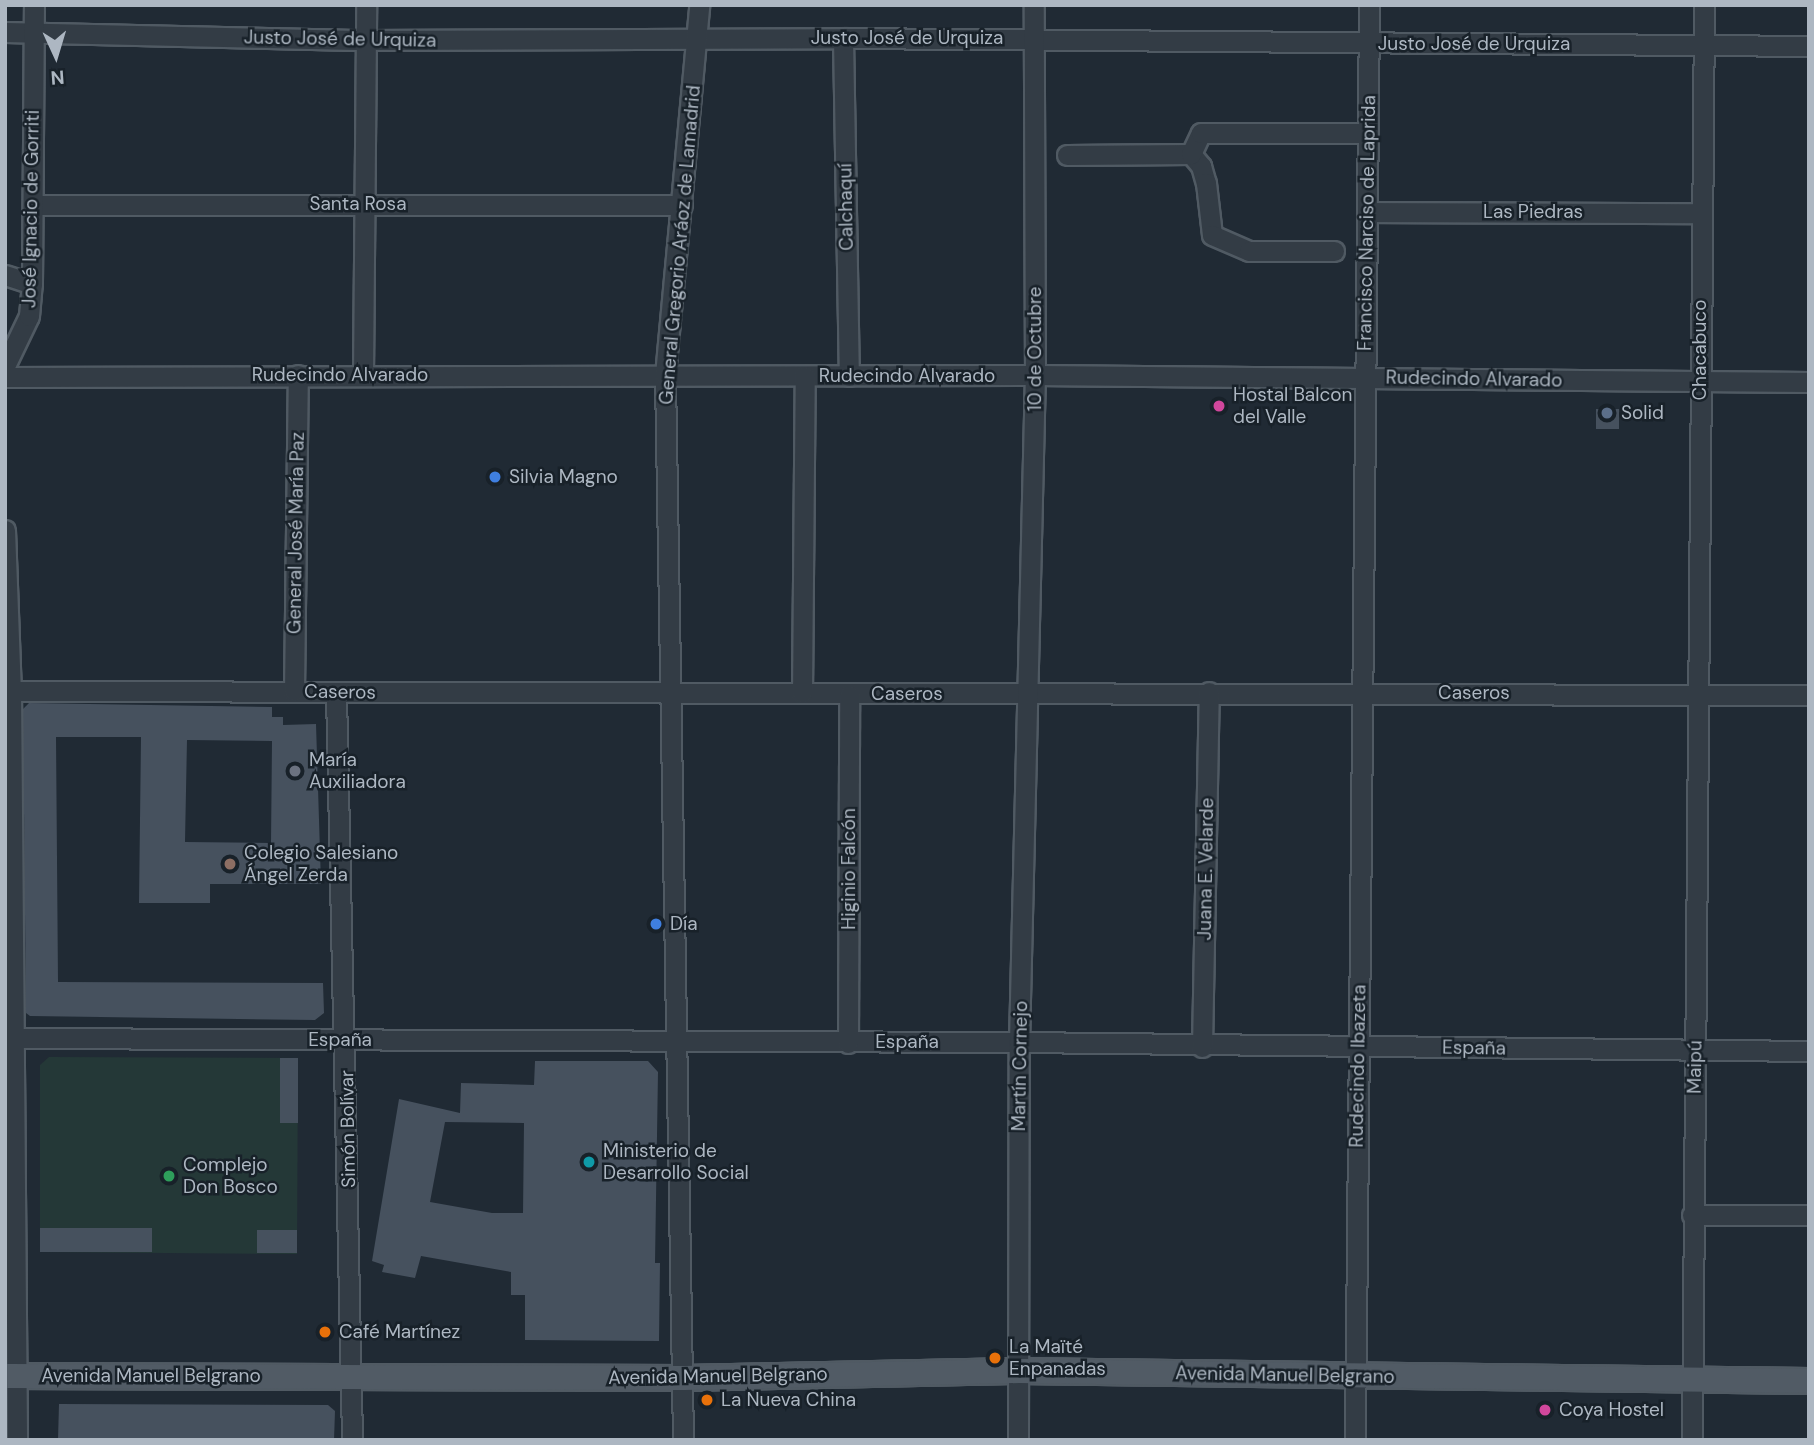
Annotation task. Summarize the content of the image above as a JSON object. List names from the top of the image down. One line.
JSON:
{"streets":{"main road":["Avenida Manuel Belgrano"],"street":["Justo José de Urquiza","Santa Rosa","Calchaquí","José Ignacio de Gorriti","Las Piedras","Francisco Narciso de Laprida","General Gregorio Aráoz de Lamadrid","10 de Octubre","Chacabuco","Rudecindo Alvarado","General José María Paz","Caseros","Higinio Falcón","Juana E. Velarde","España","Martín Cornejo","Rudecindo Ibazeta","Maipú","Simón Bolívar"]},"crossings":[["Justo José de Urquiza","Calchaquí"],["Justo José de Urquiza","José Ignacio de Gorriti"],["Justo José de Urquiza","Francisco Narciso de Laprida"],["Justo José de Urquiza","General Gregorio Aráoz de Lamadrid"],["Justo José de Urquiza","10 de Octubre"],["Justo José de Urquiza","Chacabuco"],["Santa Rosa","José Ignacio de Gorriti"],["Santa Rosa","General Gregorio Aráoz de Lamadrid"],["Calchaquí","Rudecindo Alvarado"],["Las Piedras","Francisco Narciso de Laprida"],["Las Piedras","Chacabuco"],["Francisco Narciso de Laprida","Rudecindo Alvarado"],["Francisco Narciso de Laprida","Caseros"],["Francisco Narciso de Laprida","Rudecindo Ibazeta"],["General Gregorio Aráoz de Lamadrid","Rudecindo Alvarado"],["General Gregorio Aráoz de Lamadrid","Caseros"],["General Gregorio Aráoz de Lamadrid","España"],["General Gregorio Aráoz de Lamadrid","Avenida Manuel Belgrano"],["10 de Octubre","Rudecindo Alvarado"],["10 de Octubre","Caseros"],["10 de Octubre","Martín Cornejo"],["Chacabuco","Rudecindo Alvarado"],["Chacabuco","Caseros"],["Chacabuco","Maipú"],["Rudecindo Alvarado","General José María Paz"],["General José María Paz","Caseros"],["Caseros","Higinio Falcón"],["Caseros","Juana E. Velarde"],["Caseros","Martín Cornejo"],["Caseros","Rudecindo Ibazeta"],["Caseros","Maipú"],["Caseros","Simón Bolívar"],["Higinio Falcón","España"],["Juana E. Velarde","España"],["España","Martín Cornejo"],["España","Rudecindo Ibazeta"],["España","Maipú"],["España","Simón Bolívar"],["Martín Cornejo","Avenida Manuel Belgrano"],["Rudecindo Ibazeta","Avenida Manuel Belgrano"],["Maipú","Avenida Manuel Belgrano"],["Simón Bolívar","Avenida Manuel Belgrano"]],"places":["Hostal Balcon del Valle","Solid","Silvia Magno","María Auxiliadora","Colegio Salesiano Ángel Zerda","Día","Ministerio de Desarrollo Social","Complejo Don Bosco","Café Martínez","La Maïté Enpanadas","La Nueva China","Coya Hostel"],"north":"bottom"}
